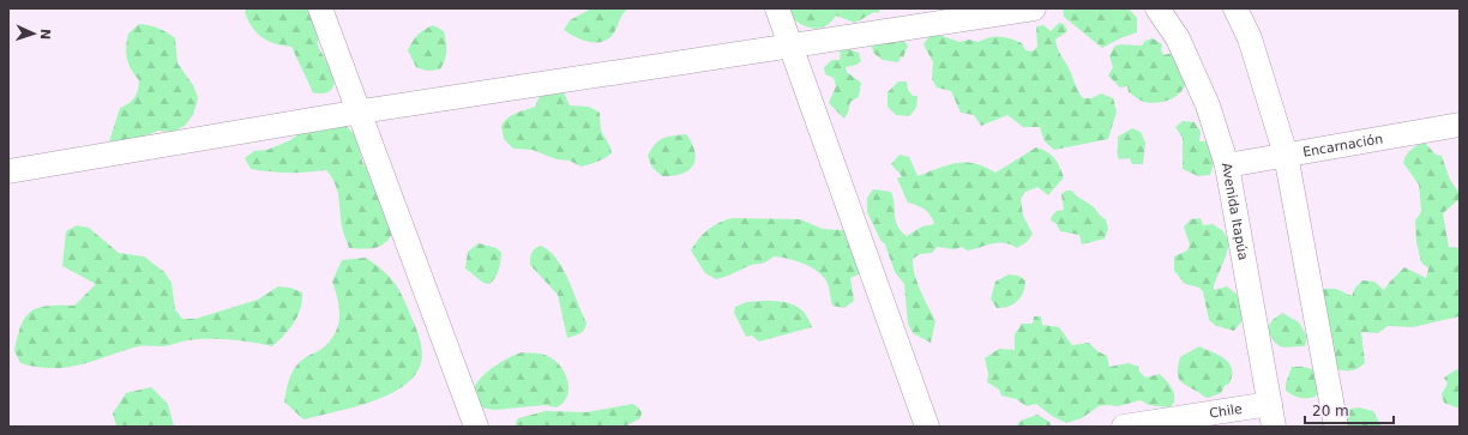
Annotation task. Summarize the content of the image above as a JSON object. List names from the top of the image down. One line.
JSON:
{"streets":{"street":["Encarnación","Avenida Itapúa","Chile"]},"crossings":[["Encarnación","Avenida Itapúa"],["Avenida Itapúa","Chile"]],"scale_bar":"20 m","north":"right"}
